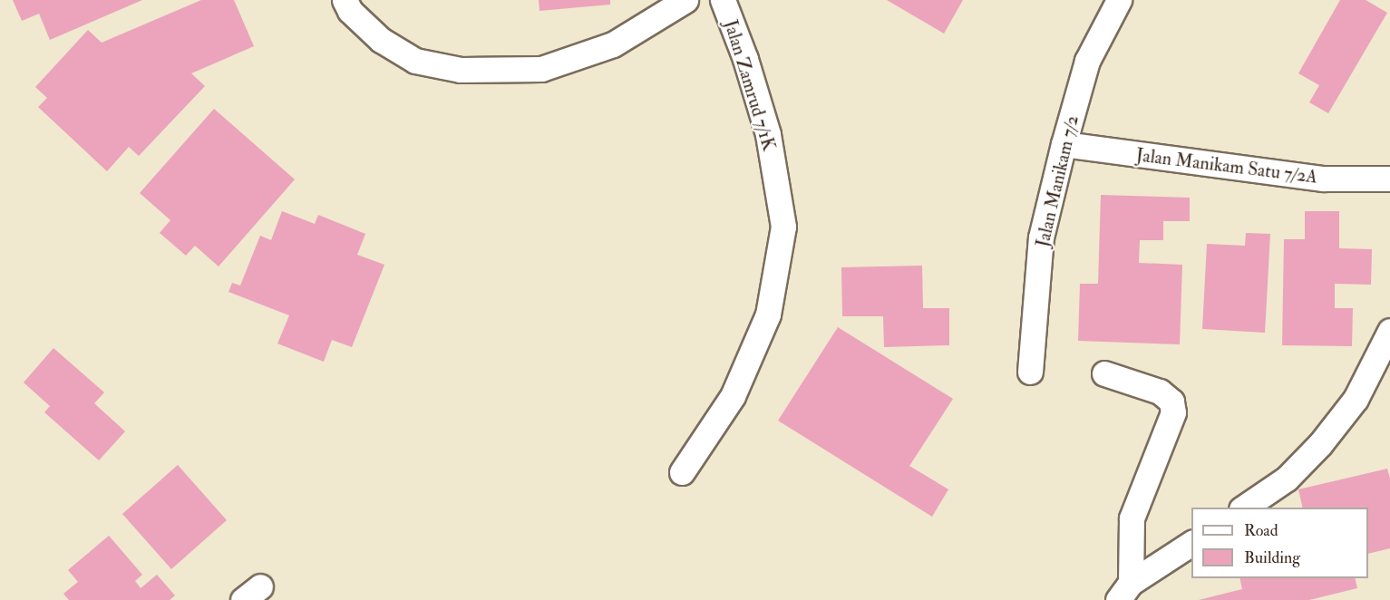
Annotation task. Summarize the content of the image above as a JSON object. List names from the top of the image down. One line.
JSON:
{"streets":{"street":["Jalan Zamrud 7/1K","Jalan Manikam Satu 7/2A","Jalan Manikam 7/2"]},"crossings":[["Jalan Manikam Satu 7/2A","Jalan Manikam 7/2"]],"legend":["Road","Building"]}
